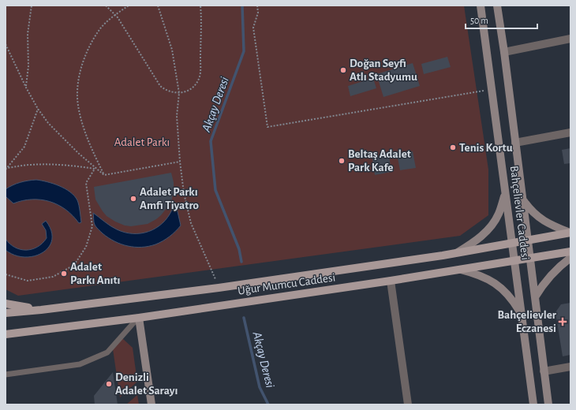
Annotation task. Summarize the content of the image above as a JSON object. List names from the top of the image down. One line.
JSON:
{"streets":{"main road":["Uğur Mumcu Caddesi"],"street":["Bahçelievler Caddesi"]},"crossings":[["Bahçelievler Caddesi","Uğur Mumcu Caddesi"]],"water":["Akçay Deresi"],"parks":["Adalet Parkı"],"places":{"other":["Doğan Seyfi Atlı Stadyumu","Tenis Kortu","Beltaş Adalet Park Kafe","Adalet Parkı Amfi Tiyatro","Adalet Parkı Anıtı","Denizli Adalet Sarayı"],"health":["Bahçelievler Eczanesi"]},"scale_bar":"50 m"}
